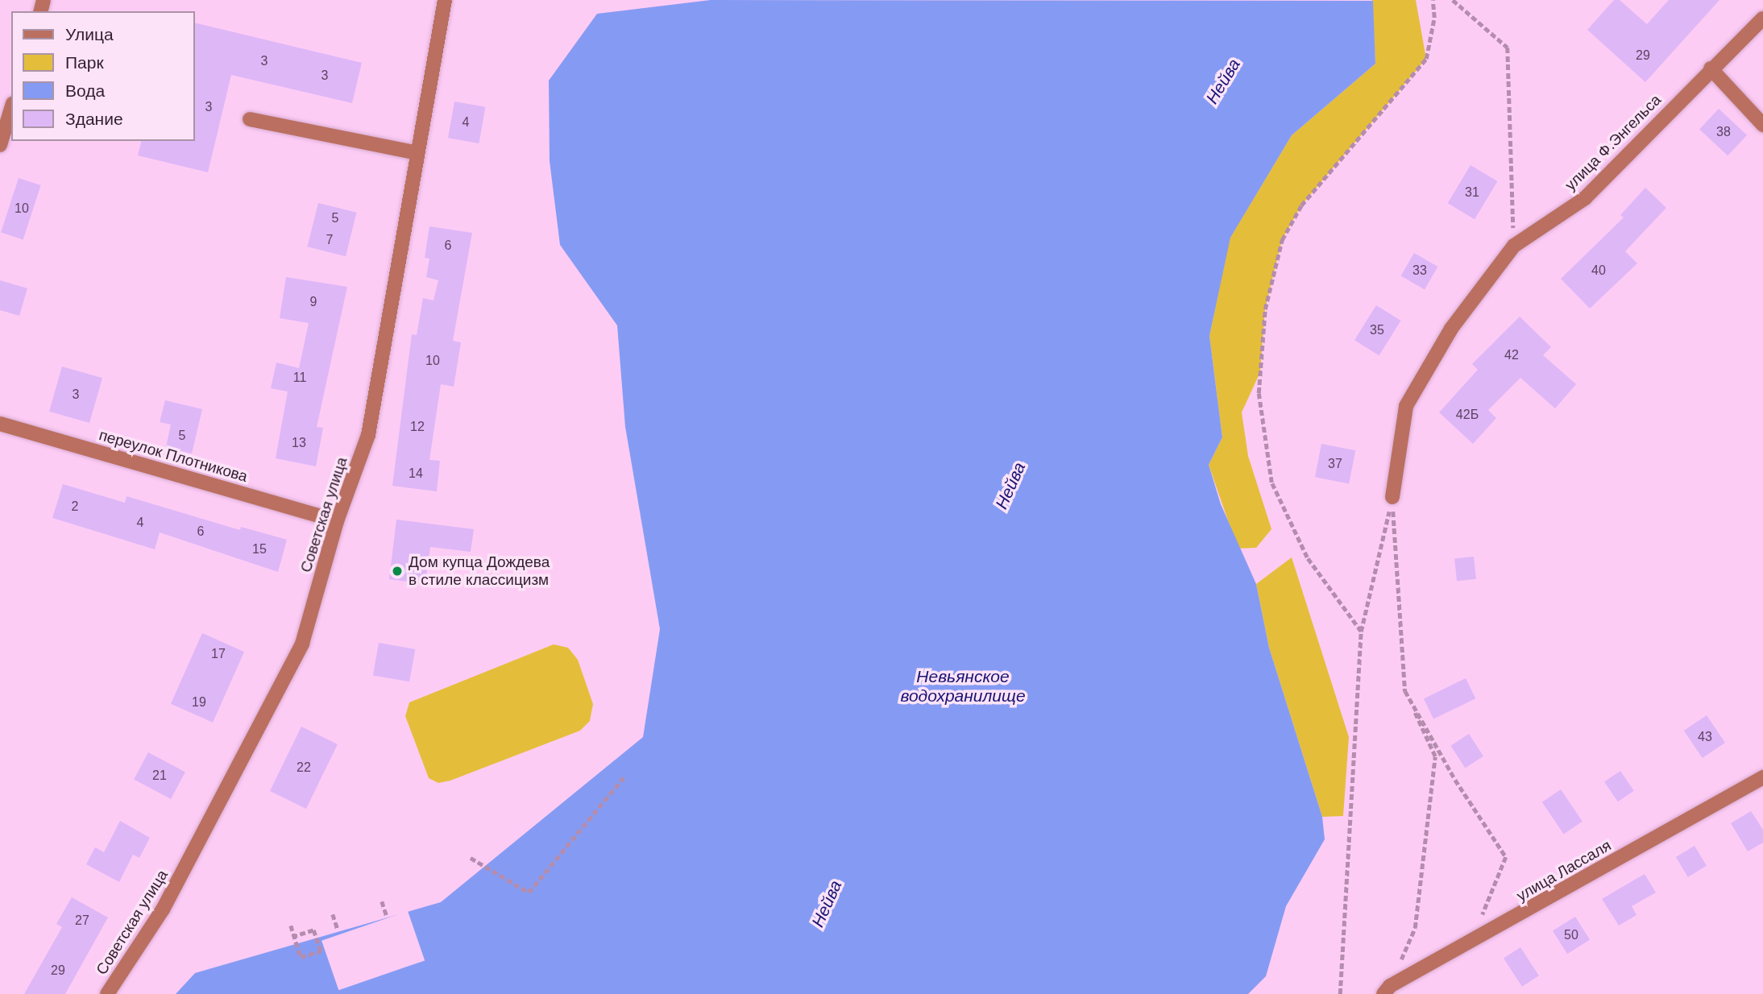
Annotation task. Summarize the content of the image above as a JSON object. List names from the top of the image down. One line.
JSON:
{"streets":{"street":["улица Ф.Энгельса","переулок Плотникова","Советская улица","улица Лассаля"]},"crossings":[["переулок Плотникова","Советская улица"]],"water":["Нейва","Невьянское водохранилище"],"places":["Дом купца Дождева в стиле классицизм"],"house_numbers":["29","3","3","3","4","38","31","10","5","7","6","33","40","9","35","42","10","11","3","42Б","12","5","13","37","14","2","4","6","15","17","19","43","22","21","27","50","29"],"legend":["Улица","Парк","Вода","Здание"]}
